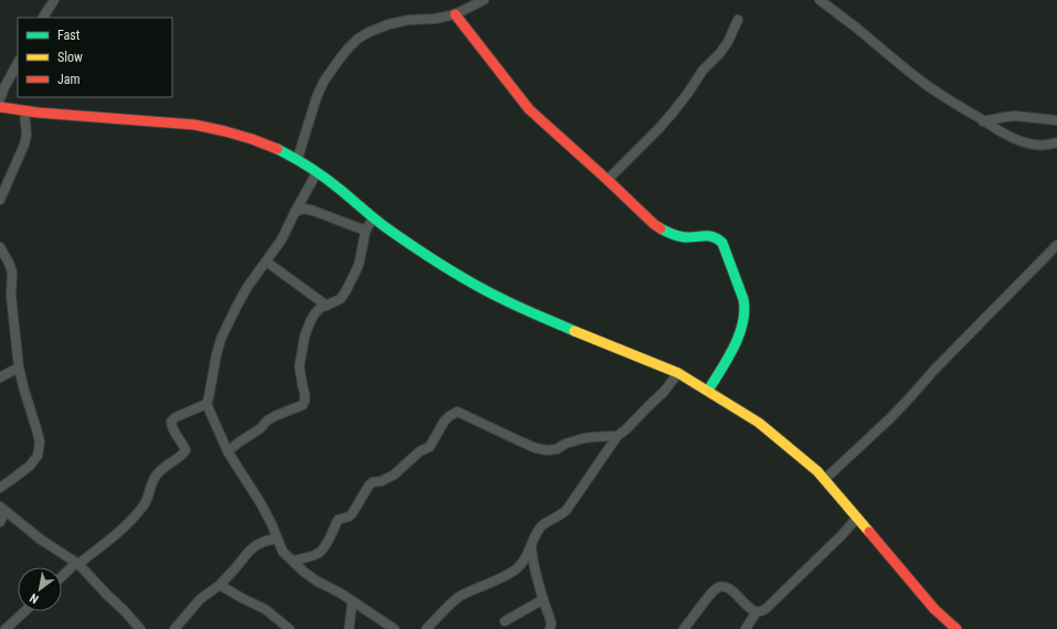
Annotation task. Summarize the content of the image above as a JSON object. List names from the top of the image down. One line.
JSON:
{"legend":["Fast","Slow","Jam"],"north":"bottom left"}
